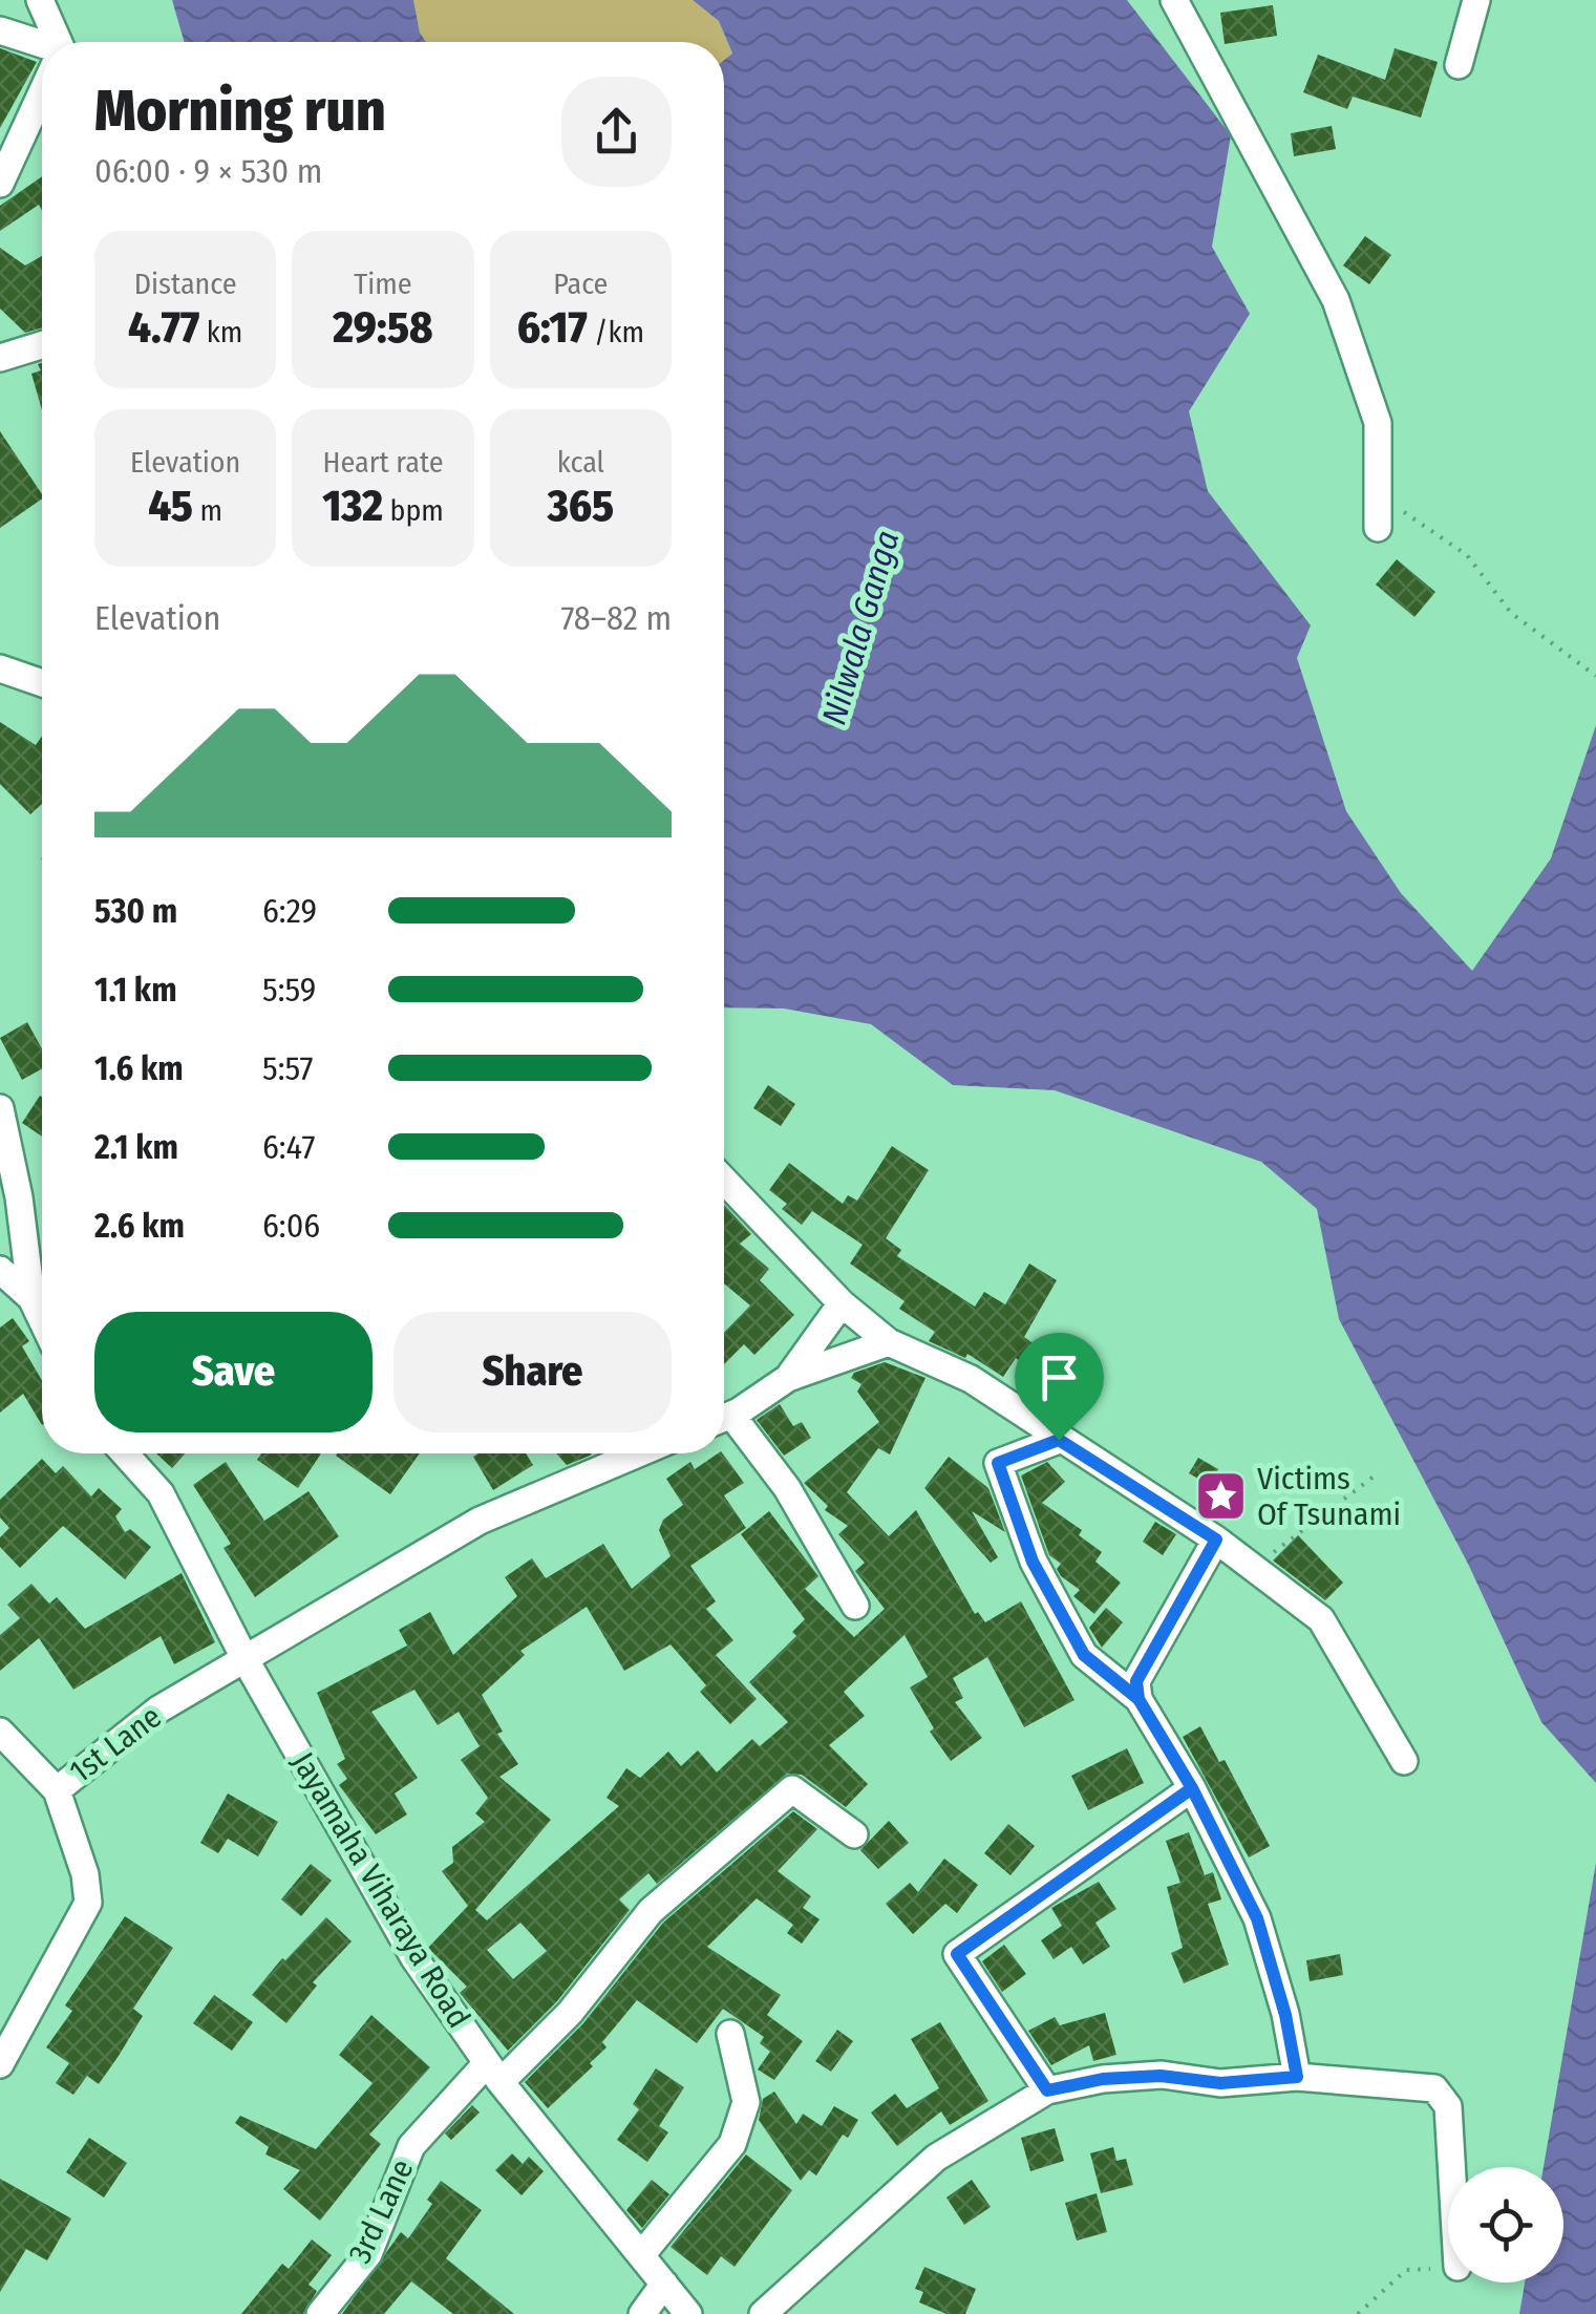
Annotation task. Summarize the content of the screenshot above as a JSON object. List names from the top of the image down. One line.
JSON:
{"streets":{"street":["1st Lane","Jayamaha Viharaya Road","3rd Lane"]},"crossings":[["1st Lane","Jayamaha Viharaya Road"],["Jayamaha Viharaya Road","3rd Lane"]],"water":["Nilwala Ganga"],"places":{"place":["Victims Of Tsunami"]},"page":{"heading":["Morning run","06:00 · 9 × 530 m"],"stats":[["Distance","4.77 km"],["Time","29:58"],["Pace","6:17 /km"],["Elevation","45 m"],["Heart rate","132 bpm"],["kcal","365"]],"chart":["Elevation","78–82 m"],"list":[{"name":"530 m","note":"6:29"},{"name":"1.1 km","note":"5:59"},{"name":"1.6 km","note":"5:57"},{"name":"2.1 km","note":"6:47"},{"name":"2.6 km","note":"6:06"}],"buttons":["Save","Share"]}}
